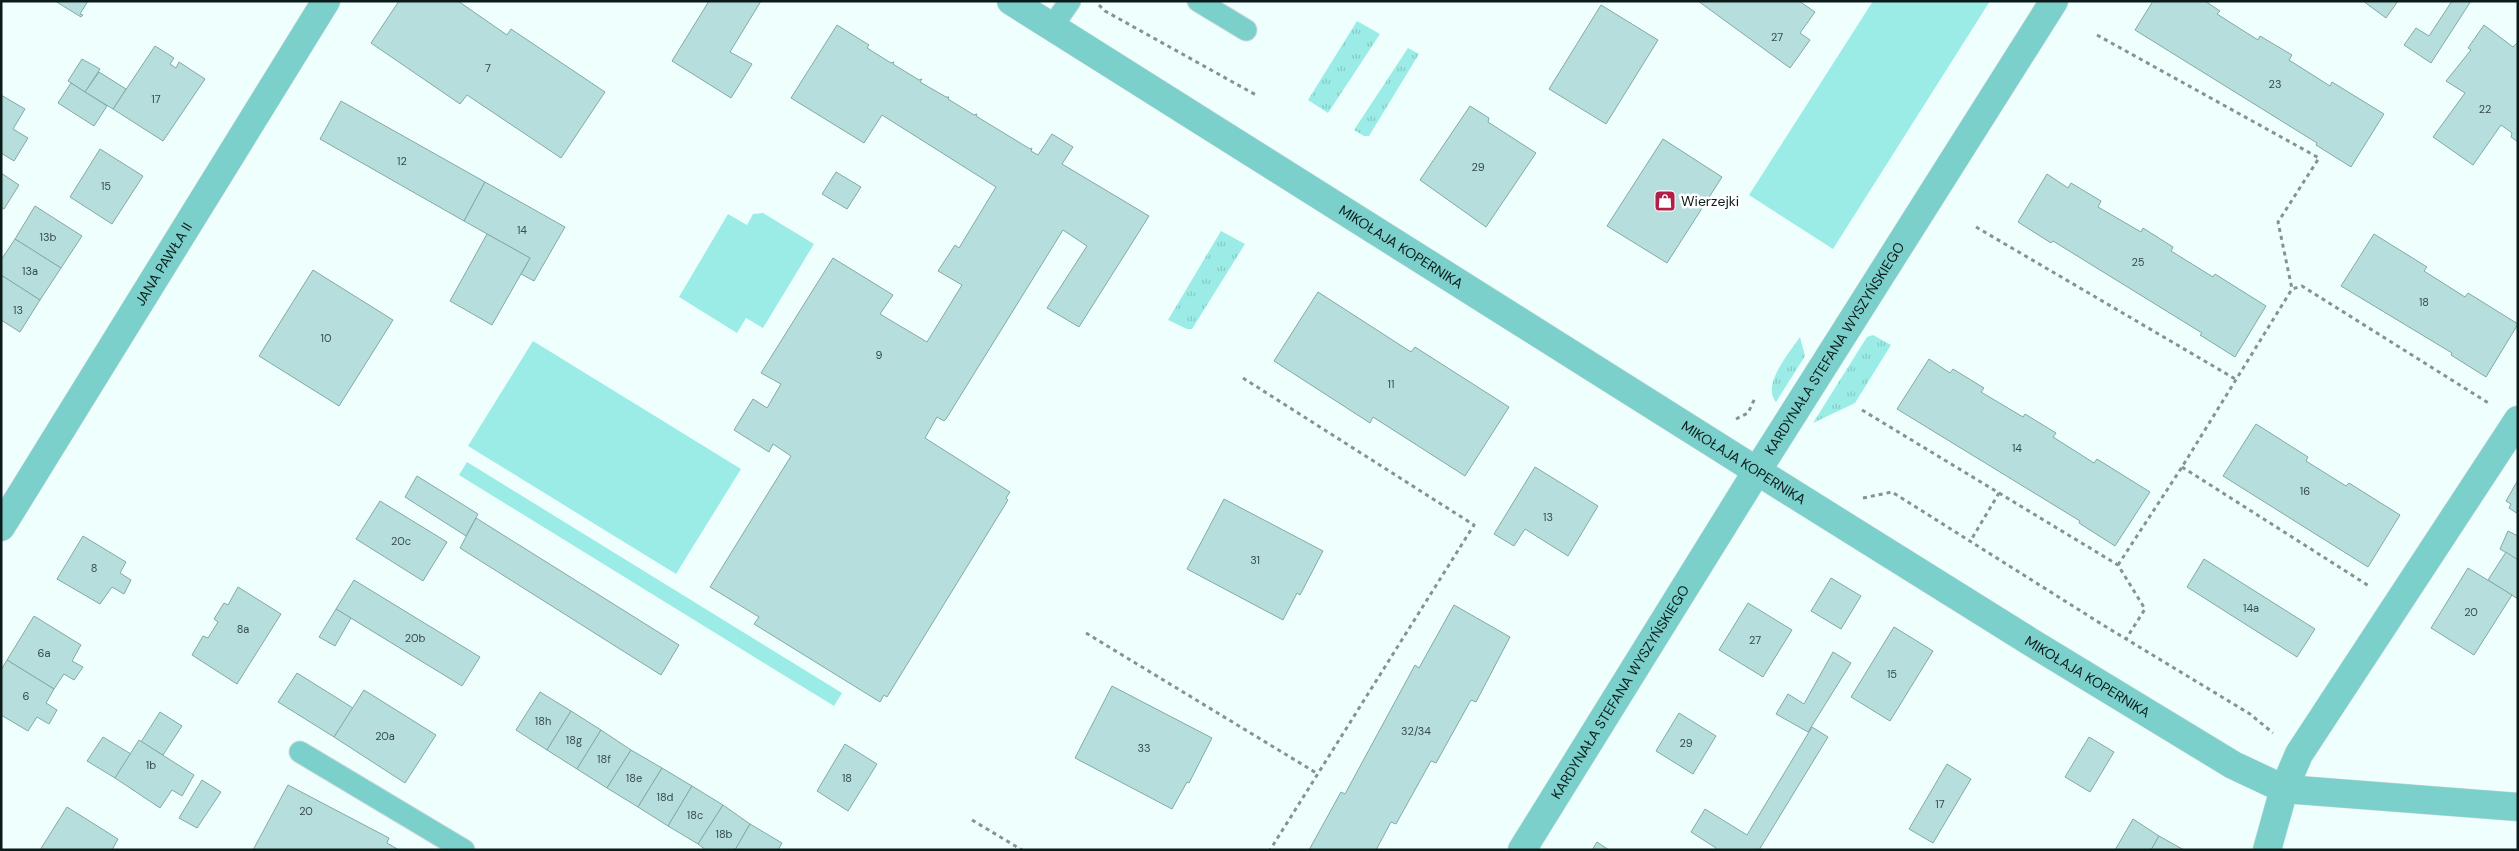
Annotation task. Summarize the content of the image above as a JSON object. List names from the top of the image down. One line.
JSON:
{"streets":{"street":["MIKOŁAJA KOPERNIKA","JANA PAWŁA II","KARDYNAŁA STEFANA WYSZYŃSKIEGO"]},"crossings":[["MIKOŁAJA KOPERNIKA","KARDYNAŁA STEFANA WYSZYŃSKIEGO"]],"places":{"shop":["Wierzejki"]},"house_numbers":["27","7","23","17","22","12","29","15","14","13b","25","13a","18","13","10","9","11","14","16","13","20c","31","8","14a","20","8a","20b","27","6a","15","6","18h","32/34","20a","18g","29","33","18f","1b","18e","18","18d","17","20","18c","18b"]}
